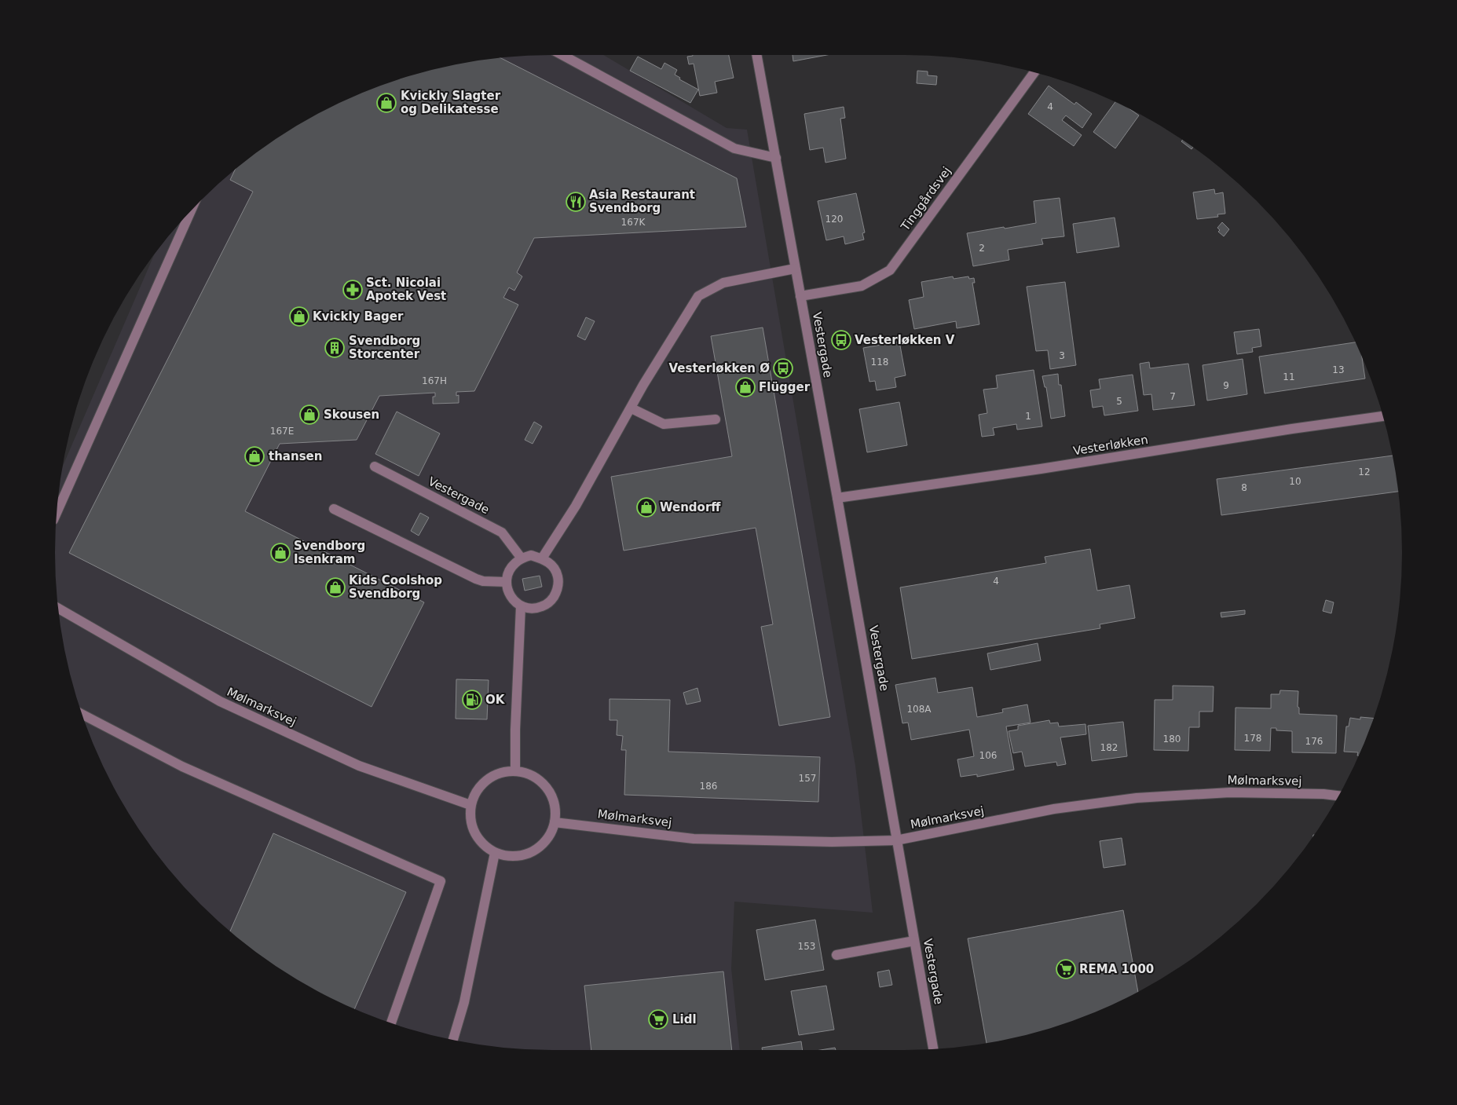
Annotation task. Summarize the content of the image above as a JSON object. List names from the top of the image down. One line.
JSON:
{"streets":{"street":["Tinggårdsvej","Vestergade","Vesterløkken","Mølmarksvej"]},"crossings":[["Tinggårdsvej","Vestergade"],["Vestergade","Vesterløkken"],["Vestergade","Mølmarksvej"]],"places":{"shop":["Kvickly Slagter og Delikatesse","Kvickly Bager","Flügger","Skousen","thansen","Wendorff","Svendborg Isenkram","Kids Coolshop Svendborg"],"restaurant":["Asia Restaurant Svendborg"],"pharmacy":["Sct. Nicolai Apotek Vest"],"bus stop":["Vesterløkken V","Vesterløkken Ø"],"building":["Svendborg Storcenter"],"fuel station":["OK"],"supermarket":["REMA 1000","Lidl"]},"house_numbers":["4","120","167K","2","3","118","13","11","167H","9","7","5","1","167E","12","10","8","4","108A","178","180","176","182","106","157","186","153"]}
